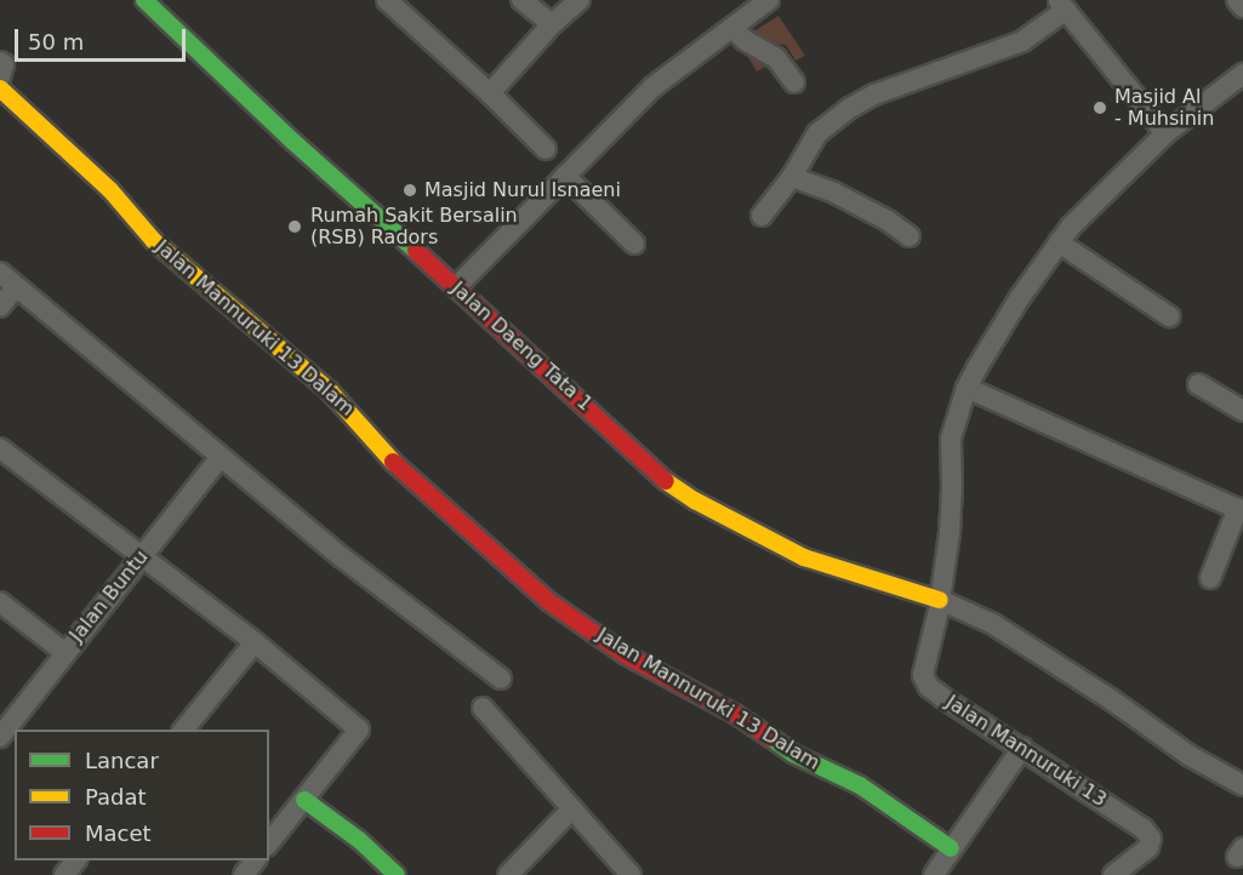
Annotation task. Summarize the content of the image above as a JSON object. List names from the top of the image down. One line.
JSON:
{"streets":{"street":["Jalan Mannuruki 13 Dalam","Jalan Daeng Tata 1","Jalan Buntu","Jalan Mannuruki 13"]},"crossings":[["Jalan Daeng Tata 1","Jalan Mannuruki 13"]],"places":["Masjid Al - Muhsinin","Masjid Nurul Isnaeni","Rumah Sakit Bersalin (RSB) Radors"],"legend":["Lancar","Padat","Macet"],"scale_bar":"50 m"}
